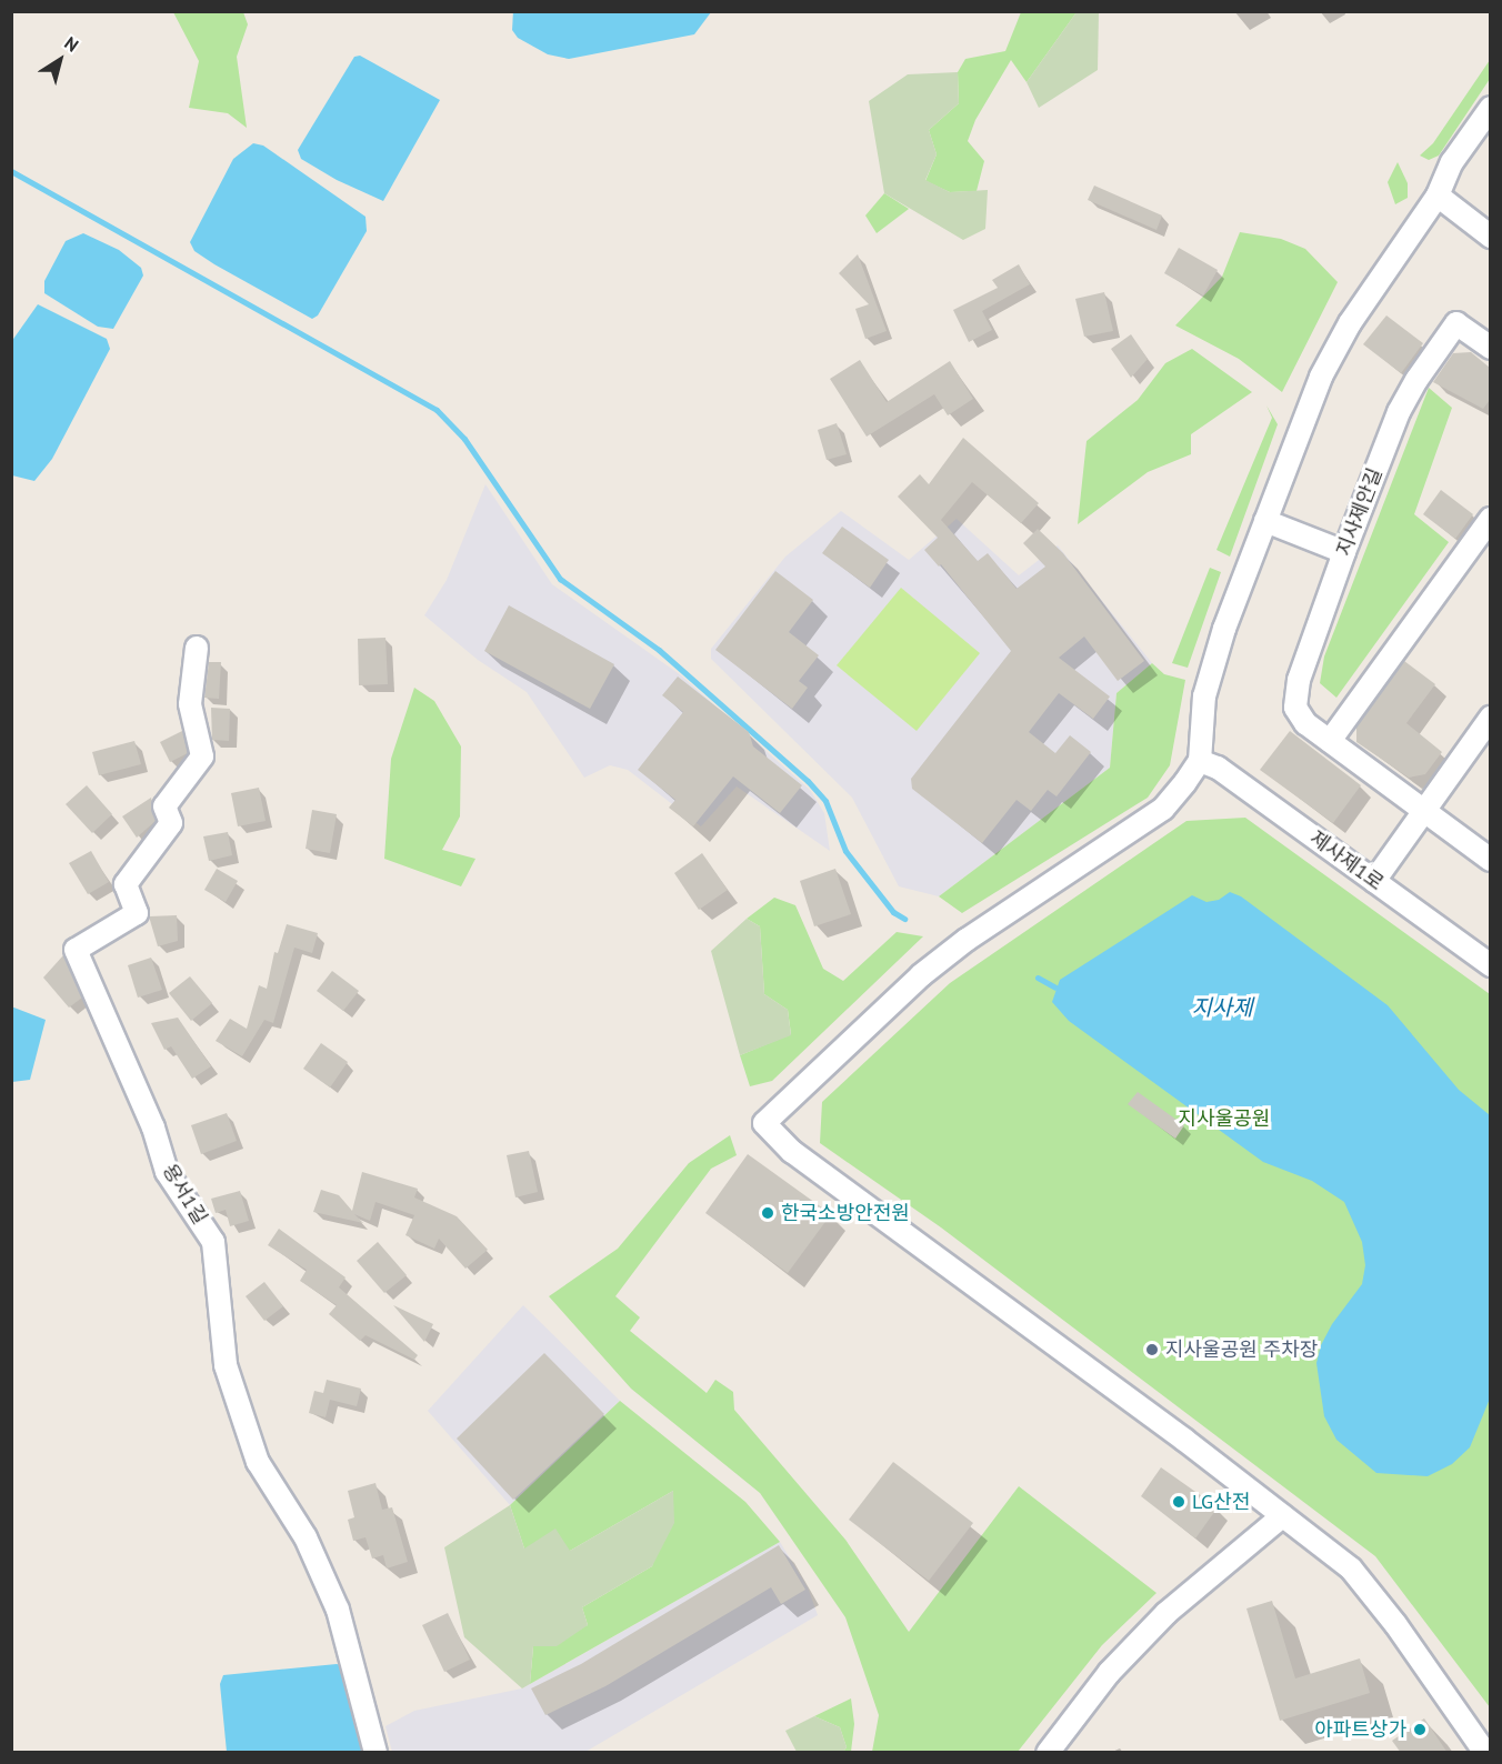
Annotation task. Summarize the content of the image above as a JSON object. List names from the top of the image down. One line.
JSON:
{"streets":{"street":["지사제안길","제사제1로","용서1길"]},"water":["지사제"],"parks":["지사울공원"],"places":["한국소방안전원","지사울공원 주차장","LG산전","아파트상가"],"north":"top right"}
